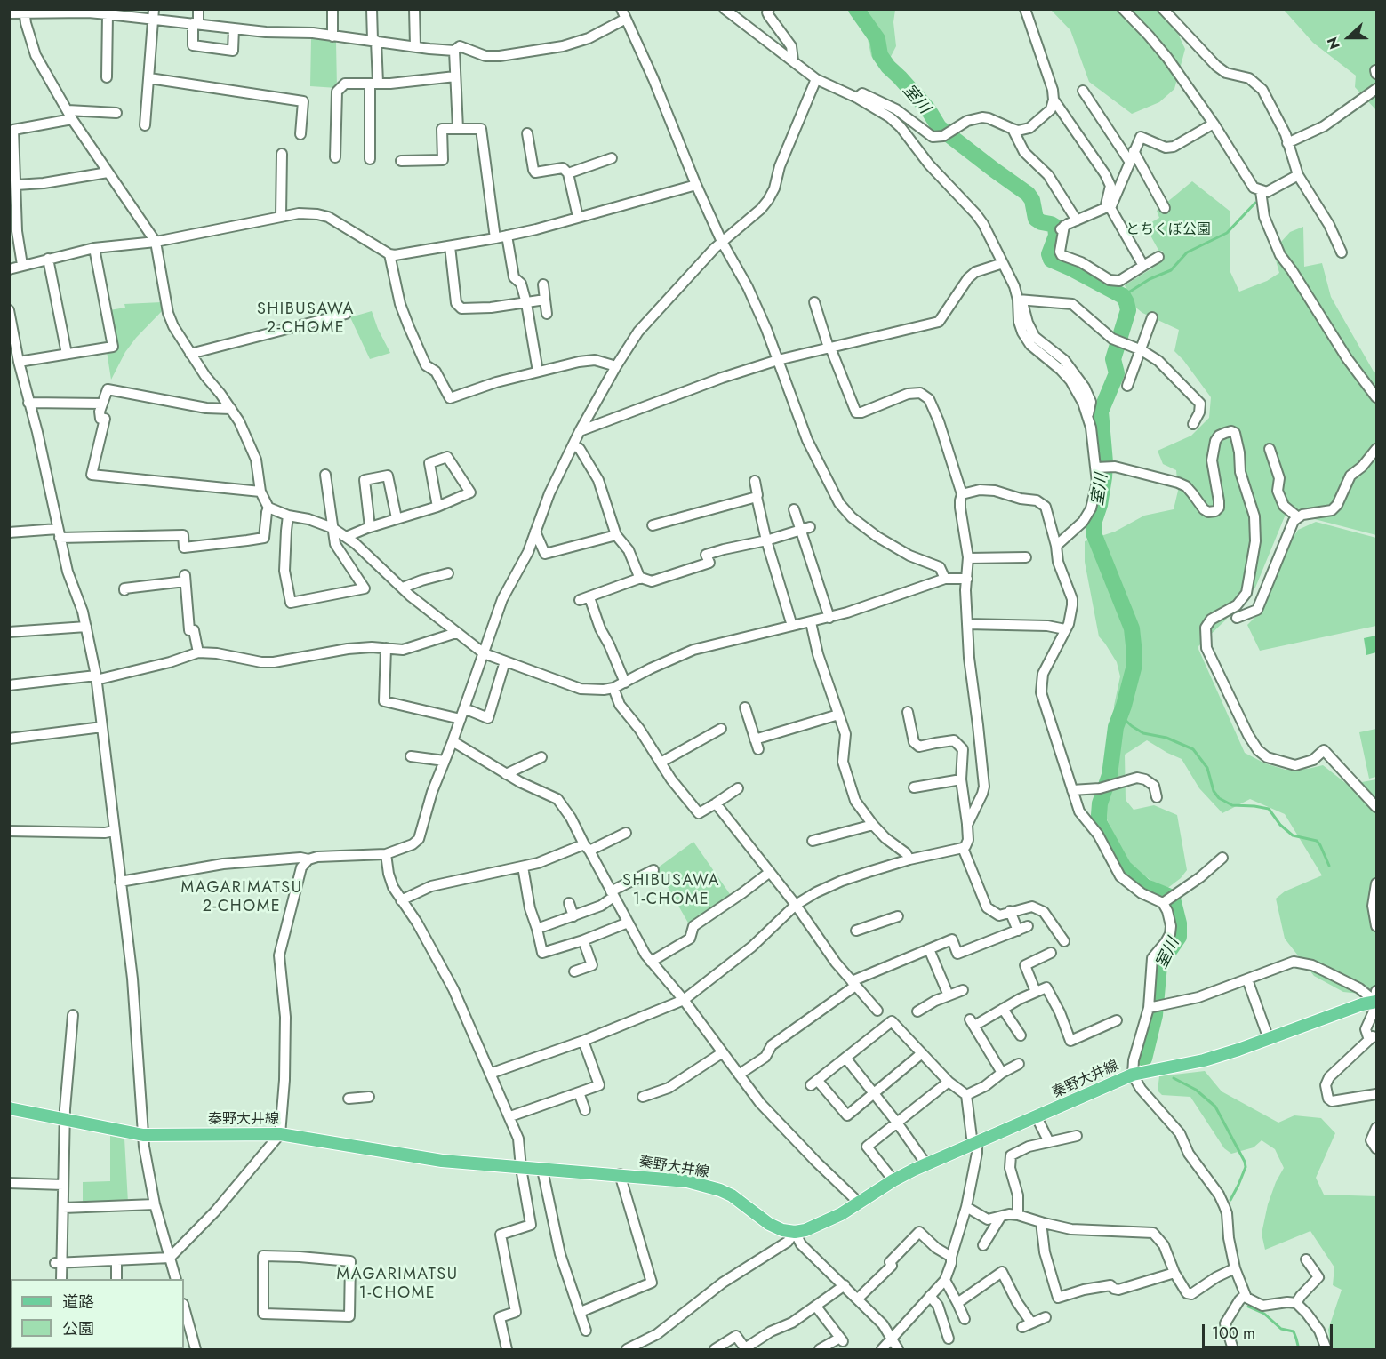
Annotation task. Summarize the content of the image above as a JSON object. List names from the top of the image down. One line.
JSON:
{"streets":{"main road":["秦野大井線"]},"districts":["SHIBUSAWA 2-CHOME","SHIBUSAWA 1-CHOME","MAGARIMATSU 2-CHOME","MAGARIMATSU 1-CHOME"],"water":["室川"],"parks":["とちくぼ公園"],"legend":["道路","公園"],"scale_bar":"100 m","north":"left"}
